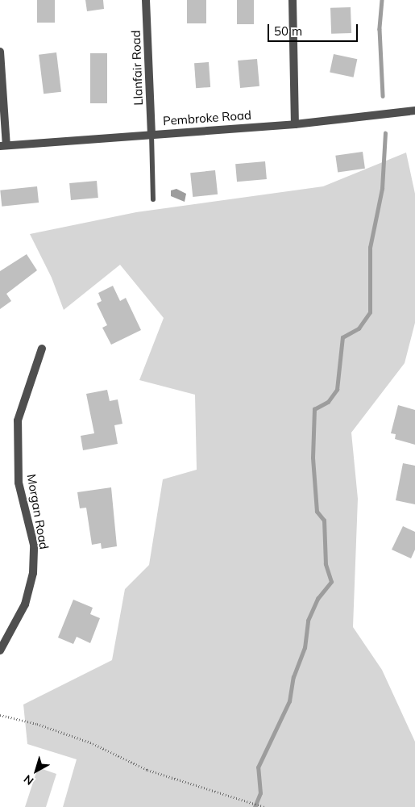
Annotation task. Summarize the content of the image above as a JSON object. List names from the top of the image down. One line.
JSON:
{"streets":{"street":["Llanfair Road","Pembroke Road","Morgan Road"]},"crossings":[["Llanfair Road","Pembroke Road"]],"scale_bar":"50 m","north":"bottom left"}
